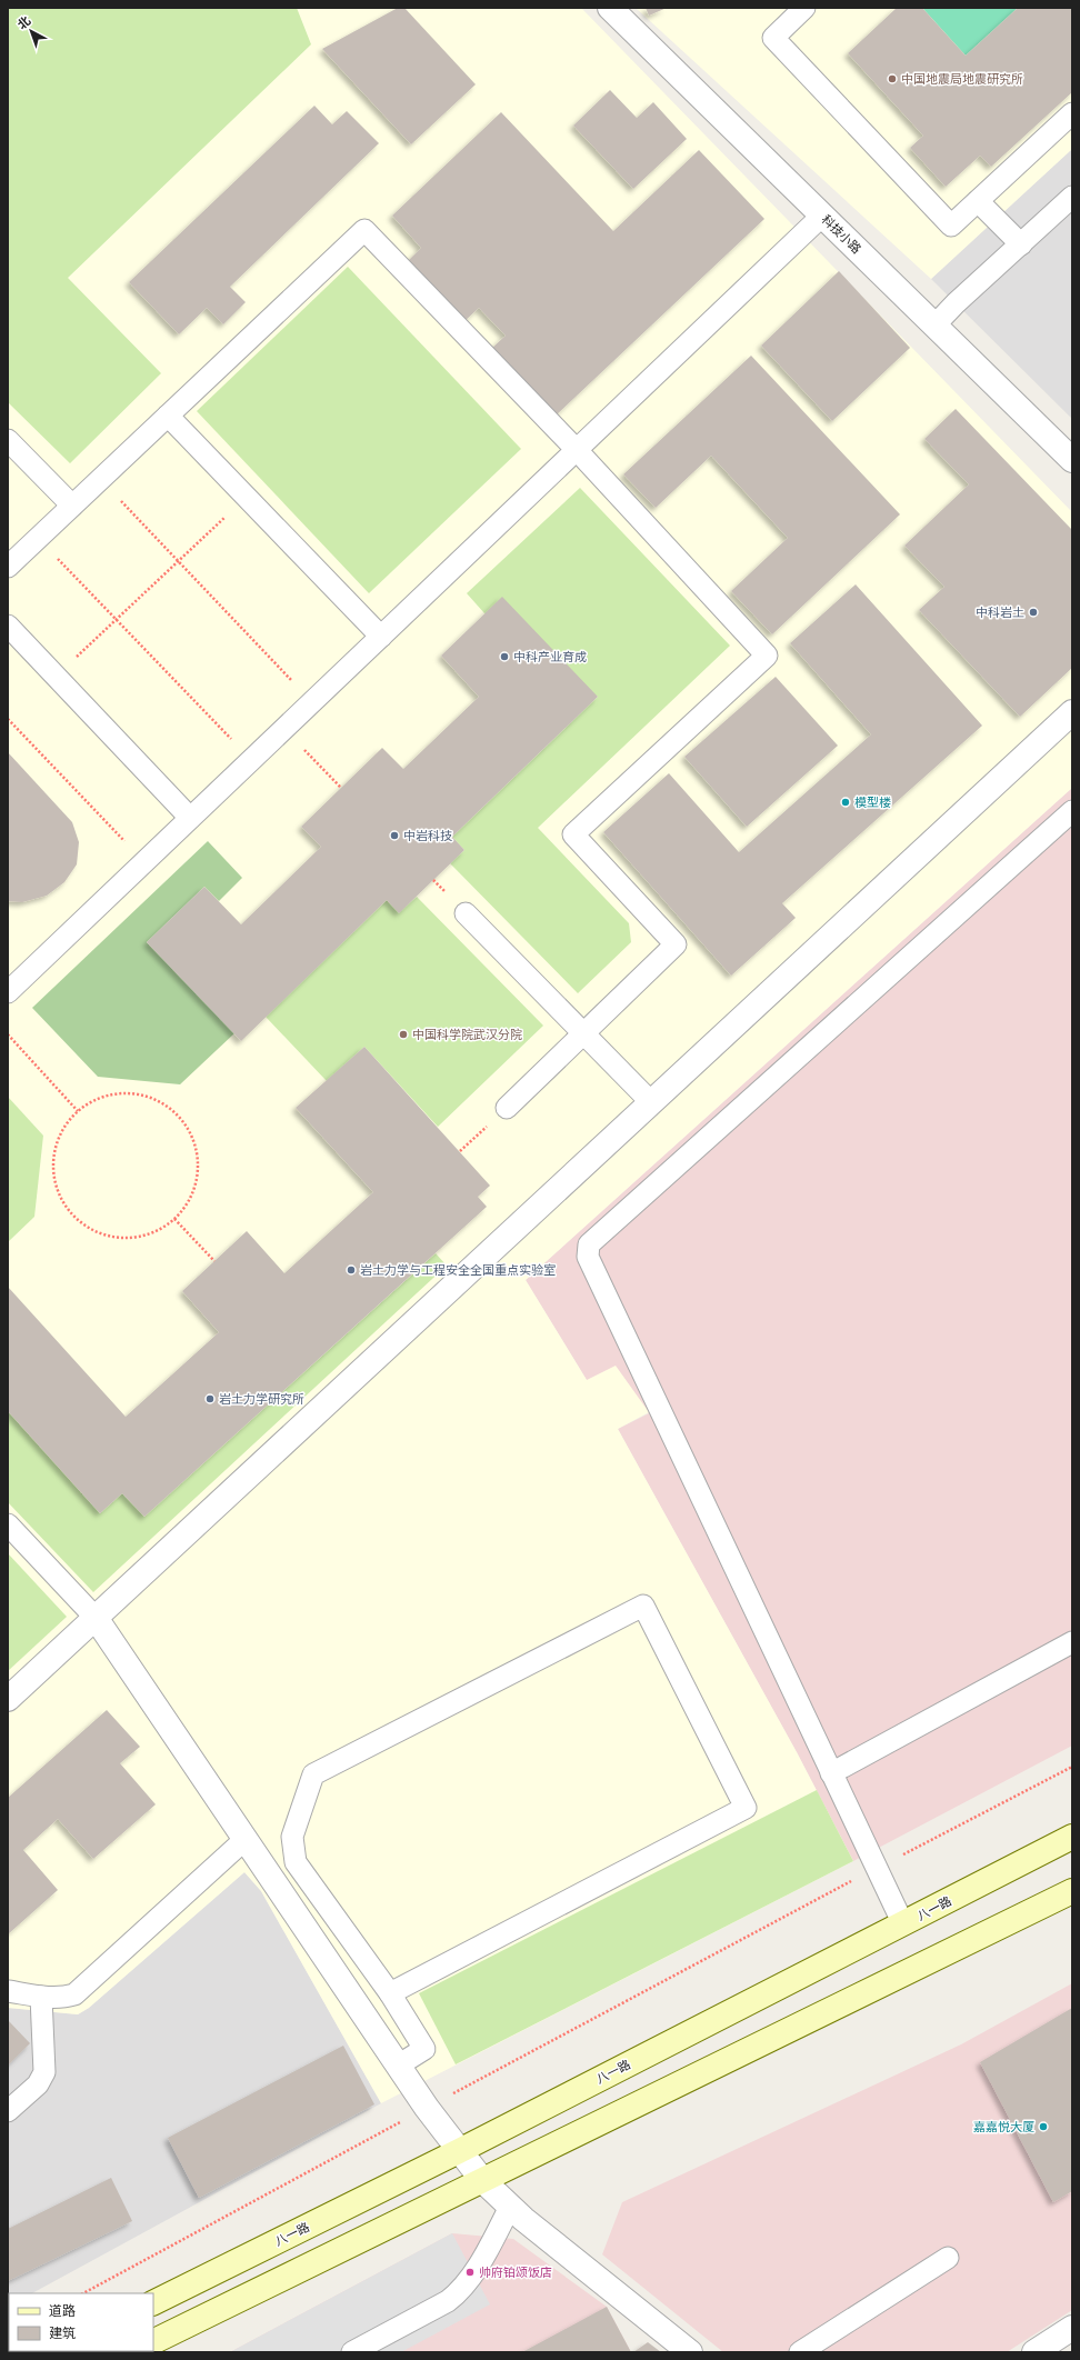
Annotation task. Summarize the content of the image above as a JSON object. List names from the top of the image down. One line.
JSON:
{"streets":{"main road":["八一路"],"street":["科技小路"]},"places":["中国地震局地震研究所","中科岩土","中科产业育成","模型楼","中岩科技","中国科学院武汉分院","岩土力学与工程安全全国重点实验室","岩土力学研究所","嘉嘉悦大厦","帅府铂颂饭店"],"legend":["道路","建筑"],"north":"top left"}
